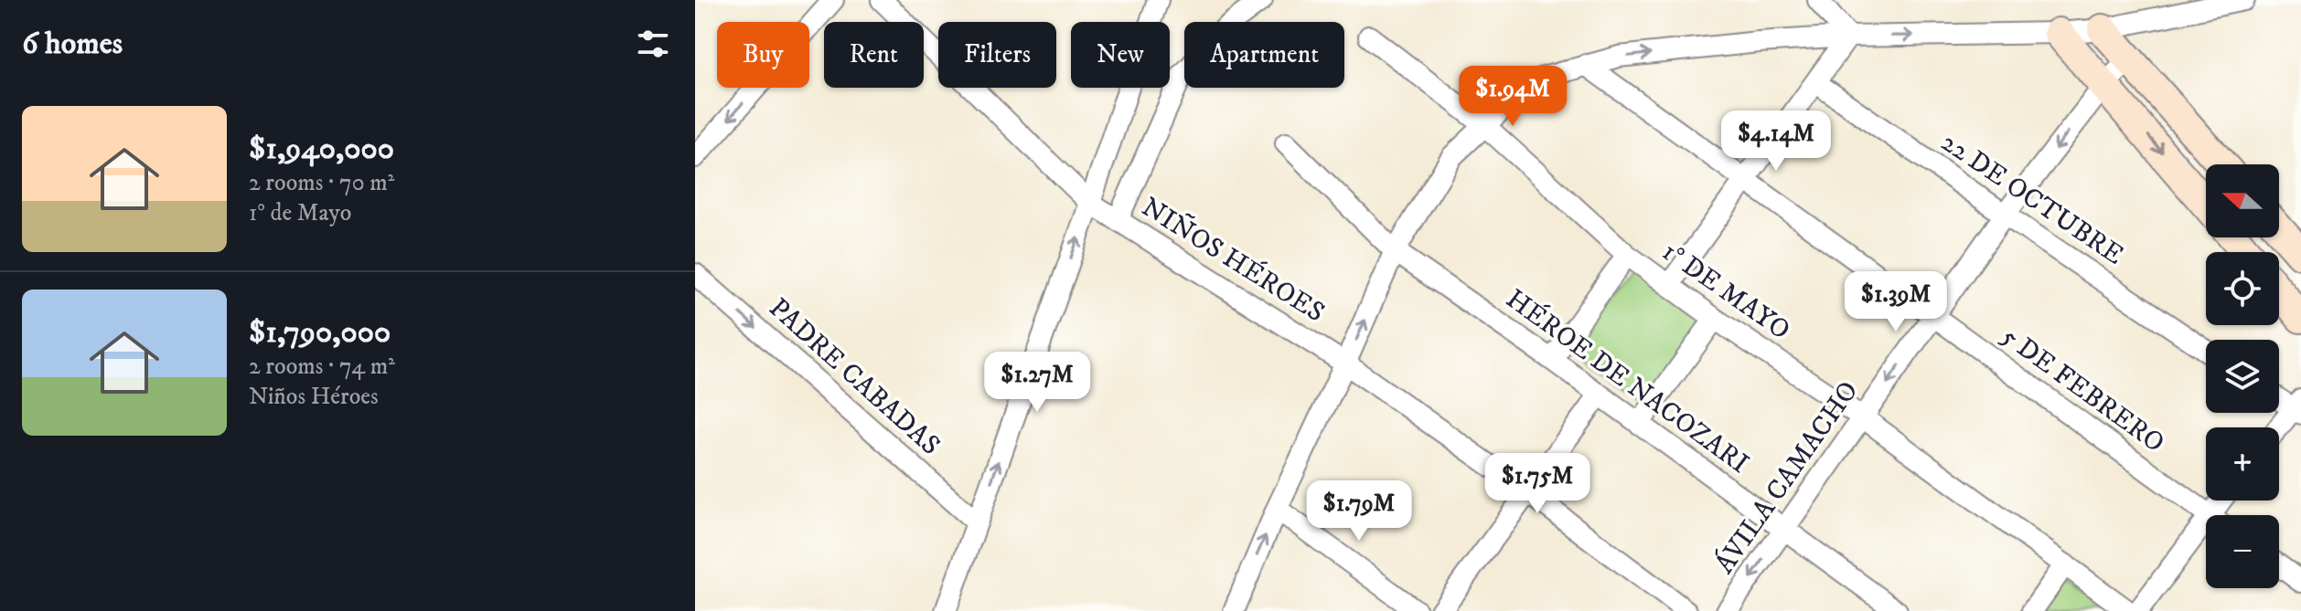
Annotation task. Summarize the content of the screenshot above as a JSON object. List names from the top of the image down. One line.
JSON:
{"streets":{"street":["22 DE OCTUBRE","NIÑOS HÉROES","1° DE MAYO","PADRE CABADAS","HÉROE DE NACOZARI","5 DE FEBRERO","ÁVILA CAMACHO"]},"crossings":[["22 DE OCTUBRE","ÁVILA CAMACHO"],["1° DE MAYO","ÁVILA CAMACHO"],["HÉROE DE NACOZARI","ÁVILA CAMACHO"],["5 DE FEBRERO","ÁVILA CAMACHO"]],"one_way":["PADRE CABADAS","ÁVILA CAMACHO"],"north":"left","page":{"heading":"6 homes","chip":["Buy","Rent","Filters","New","Apartment"],"price":["$1.94M","$4.14M","$1.39M","$1.27M","$1.75M","$1.79M"],"list":[{"name":"$1,940,000","note":"2 rooms · 70 m² · 1° de Mayo"},{"name":"$1,790,000","note":"2 rooms · 74 m² · Niños Héroes"}],"map_buttons":["+","−"]}}
